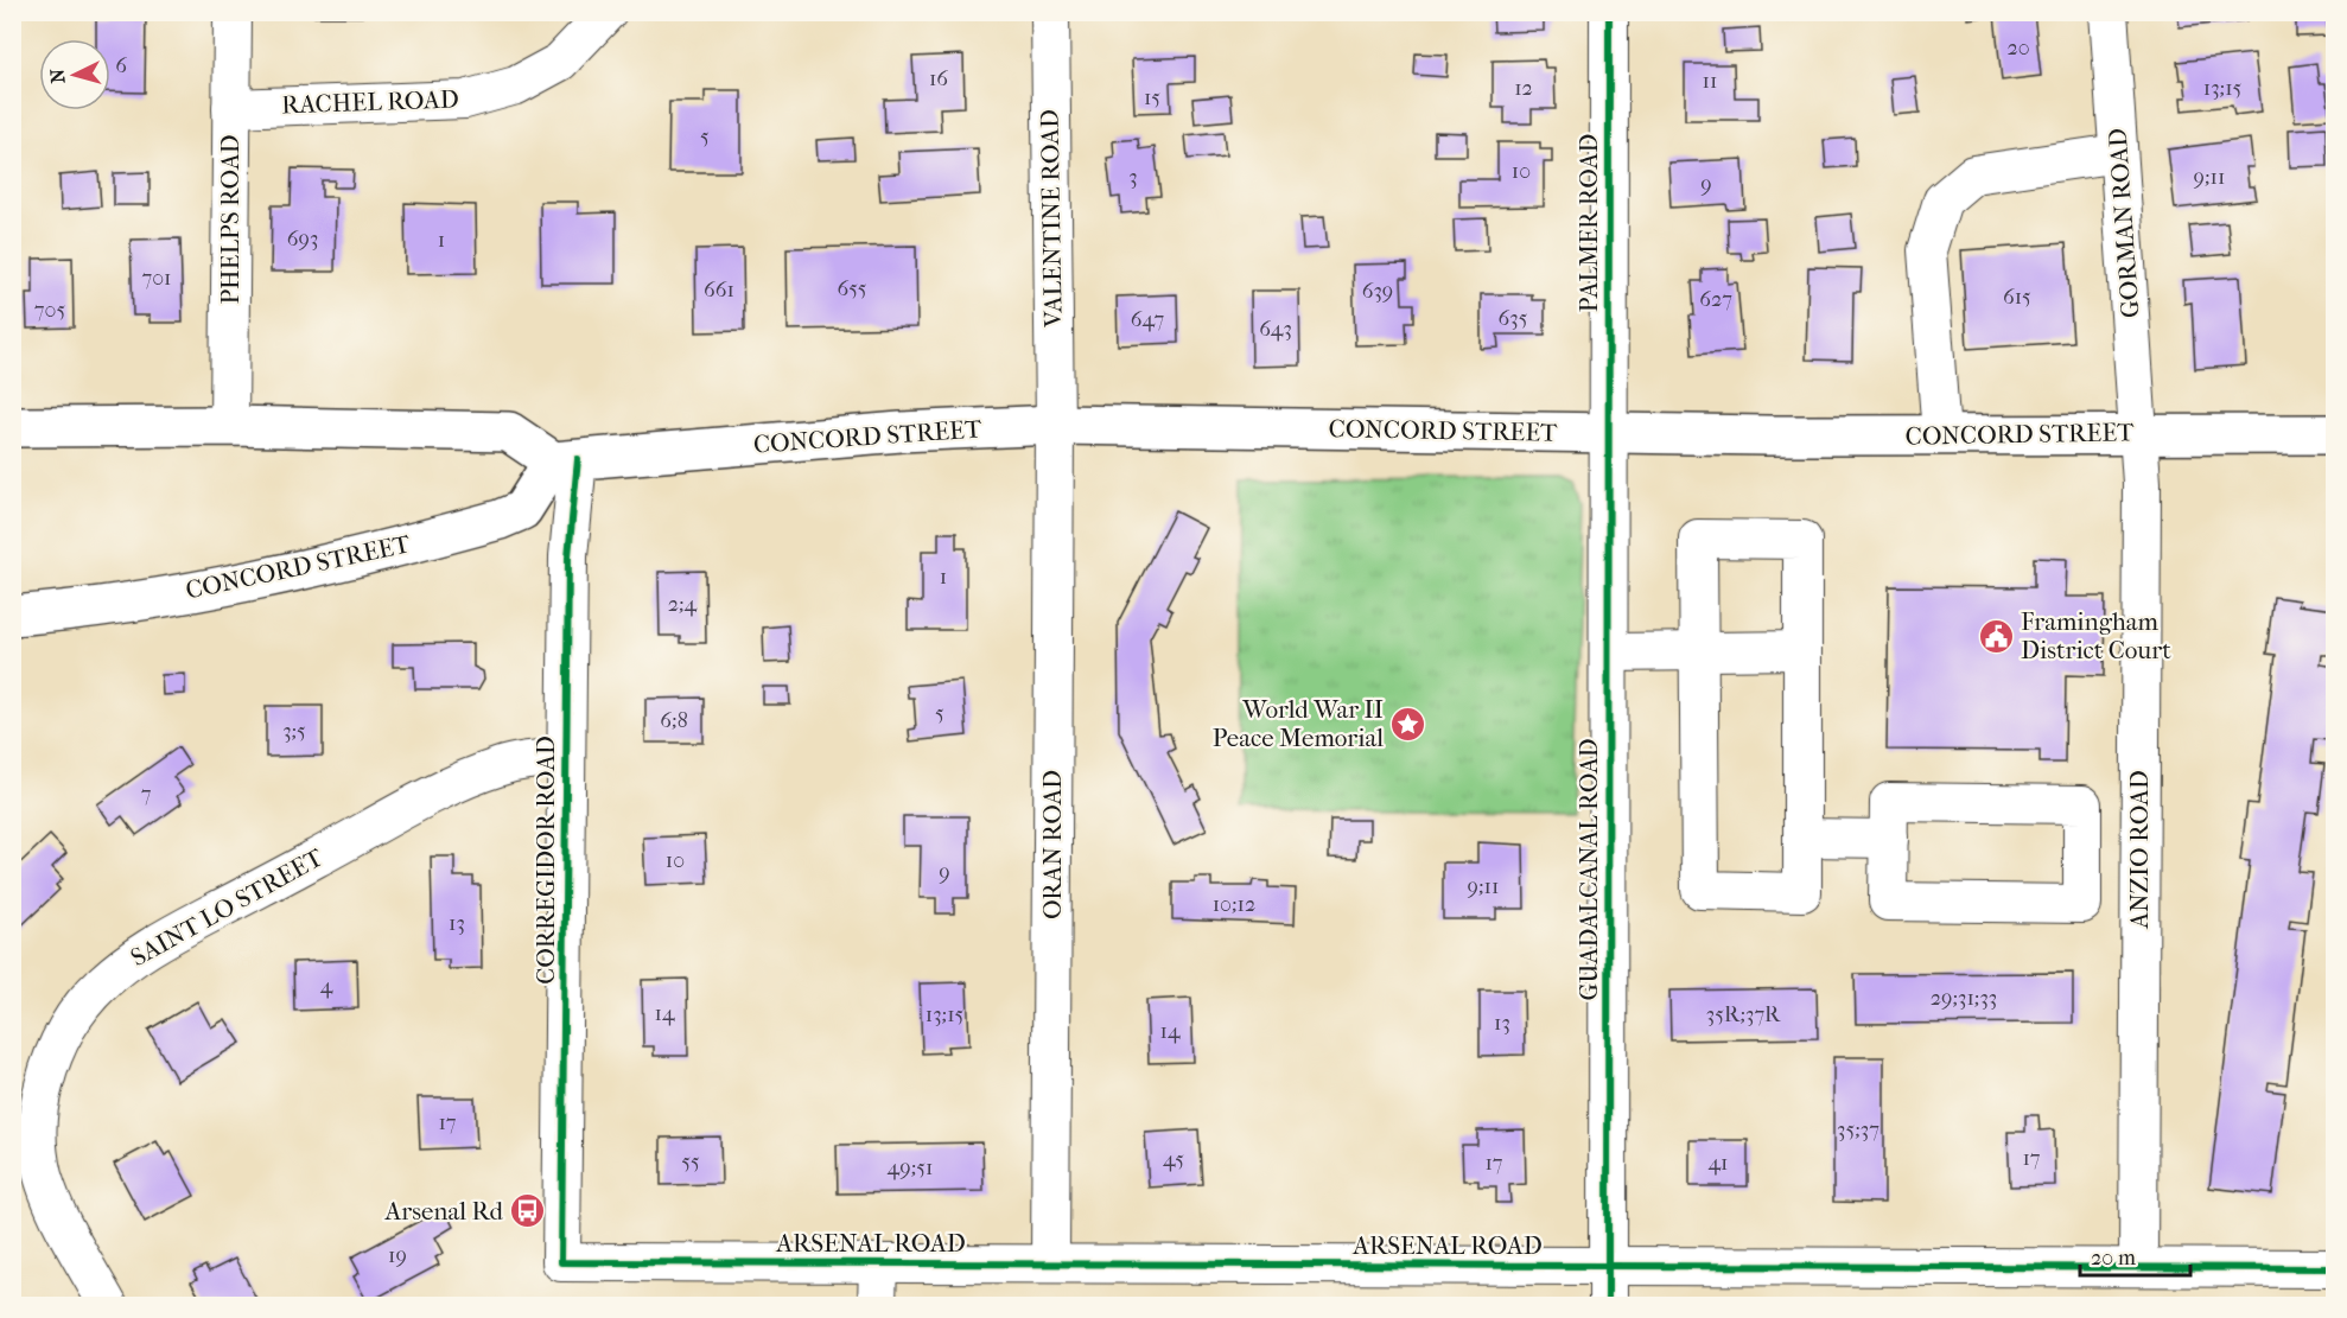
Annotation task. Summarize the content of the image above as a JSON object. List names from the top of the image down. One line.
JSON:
{"streets":{"main road":["CONCORD STREET"],"street":["RACHEL ROAD","VALENTINE ROAD","PHELPS ROAD","PALMER ROAD","GORMAN ROAD","ORAN ROAD","ANZIO ROAD","CORREGIDOR ROAD","GUADALCANAL ROAD","SAINT LO STREET","ARSENAL ROAD"]},"crossings":[["RACHEL ROAD","PHELPS ROAD"],["VALENTINE ROAD","CONCORD STREET"],["VALENTINE ROAD","ORAN ROAD"],["PALMER ROAD","CONCORD STREET"],["PALMER ROAD","GUADALCANAL ROAD"],["GORMAN ROAD","CONCORD STREET"],["GORMAN ROAD","ANZIO ROAD"],["CONCORD STREET","ORAN ROAD"],["CONCORD STREET","ANZIO ROAD"],["CONCORD STREET","CORREGIDOR ROAD"],["CONCORD STREET","GUADALCANAL ROAD"],["ORAN ROAD","ARSENAL ROAD"],["ANZIO ROAD","ARSENAL ROAD"],["CORREGIDOR ROAD","SAINT LO STREET"],["CORREGIDOR ROAD","ARSENAL ROAD"],["GUADALCANAL ROAD","ARSENAL ROAD"]],"places":{"public building":["Framingham District Court"],"place":["World War II Peace Memorial"],"bus stop":["Arsenal Rd"]},"house_numbers":["20","6","16","11","12","13;15","15","5","10","3","9;11","9","693","1","701","655","661","639","615","627","705","635","647","643","1","2;4","5","6;8","3;5","7","10","9","9;11","10;12","13","4","29;31;33","14","13;15","35R;37R","13","14","17","35;37","17","45","55","17","41","49;51","19"],"scale_bar":"20 m","north":"left"}
